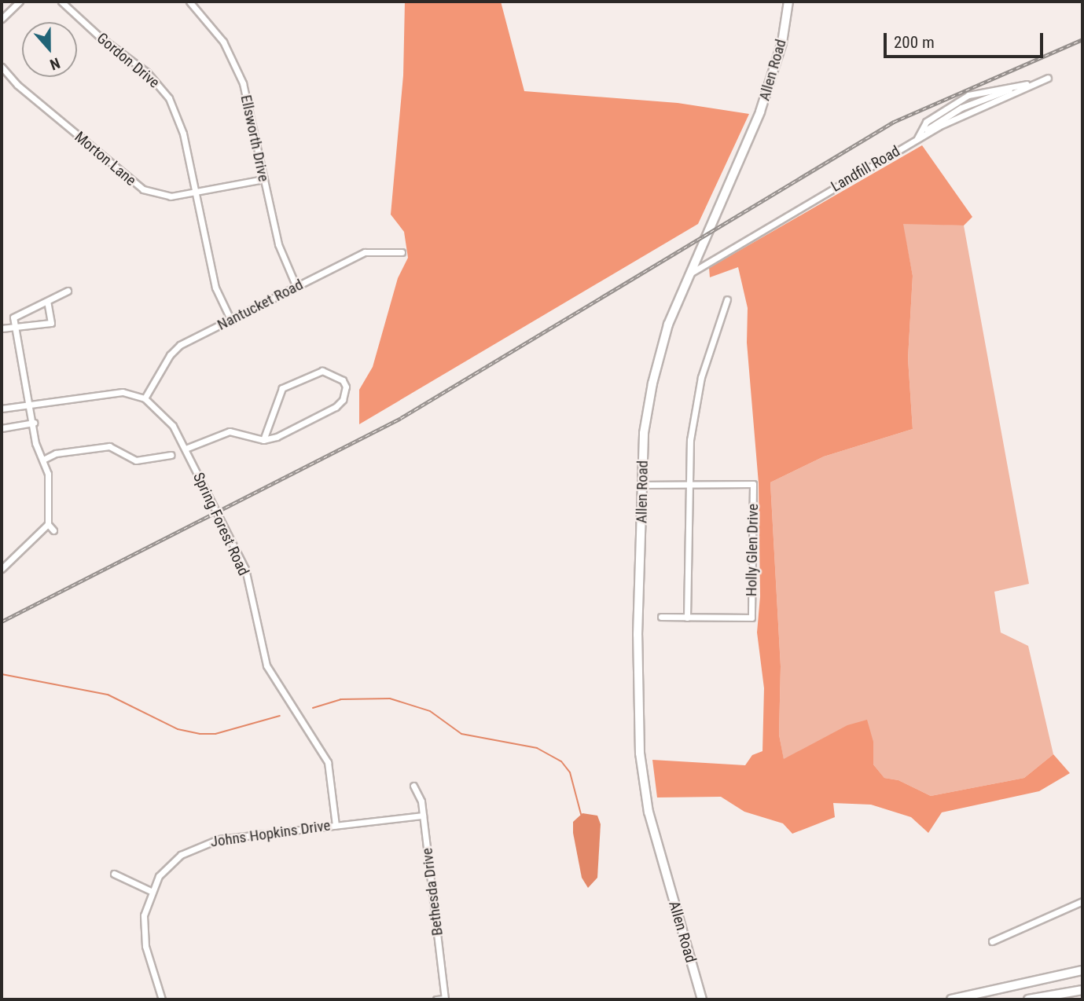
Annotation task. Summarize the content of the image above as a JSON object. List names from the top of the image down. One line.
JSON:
{"streets":{"main road":["Allen Road"],"street":["Gordon Drive","Ellsworth Drive","Morton Lane","Landfill Road","Nantucket Road","Spring Forest Road","Holly Glen Drive","Johns Hopkins Drive","Bethesda Drive"]},"crossings":[["Gordon Drive","Morton Lane"],["Gordon Drive","Nantucket Road"],["Allen Road","Landfill Road"],["Allen Road","Holly Glen Drive"],["Ellsworth Drive","Morton Lane"],["Ellsworth Drive","Nantucket Road"],["Nantucket Road","Spring Forest Road"],["Spring Forest Road","Johns Hopkins Drive"],["Johns Hopkins Drive","Bethesda Drive"]],"scale_bar":"200 m","north":"bottom"}
